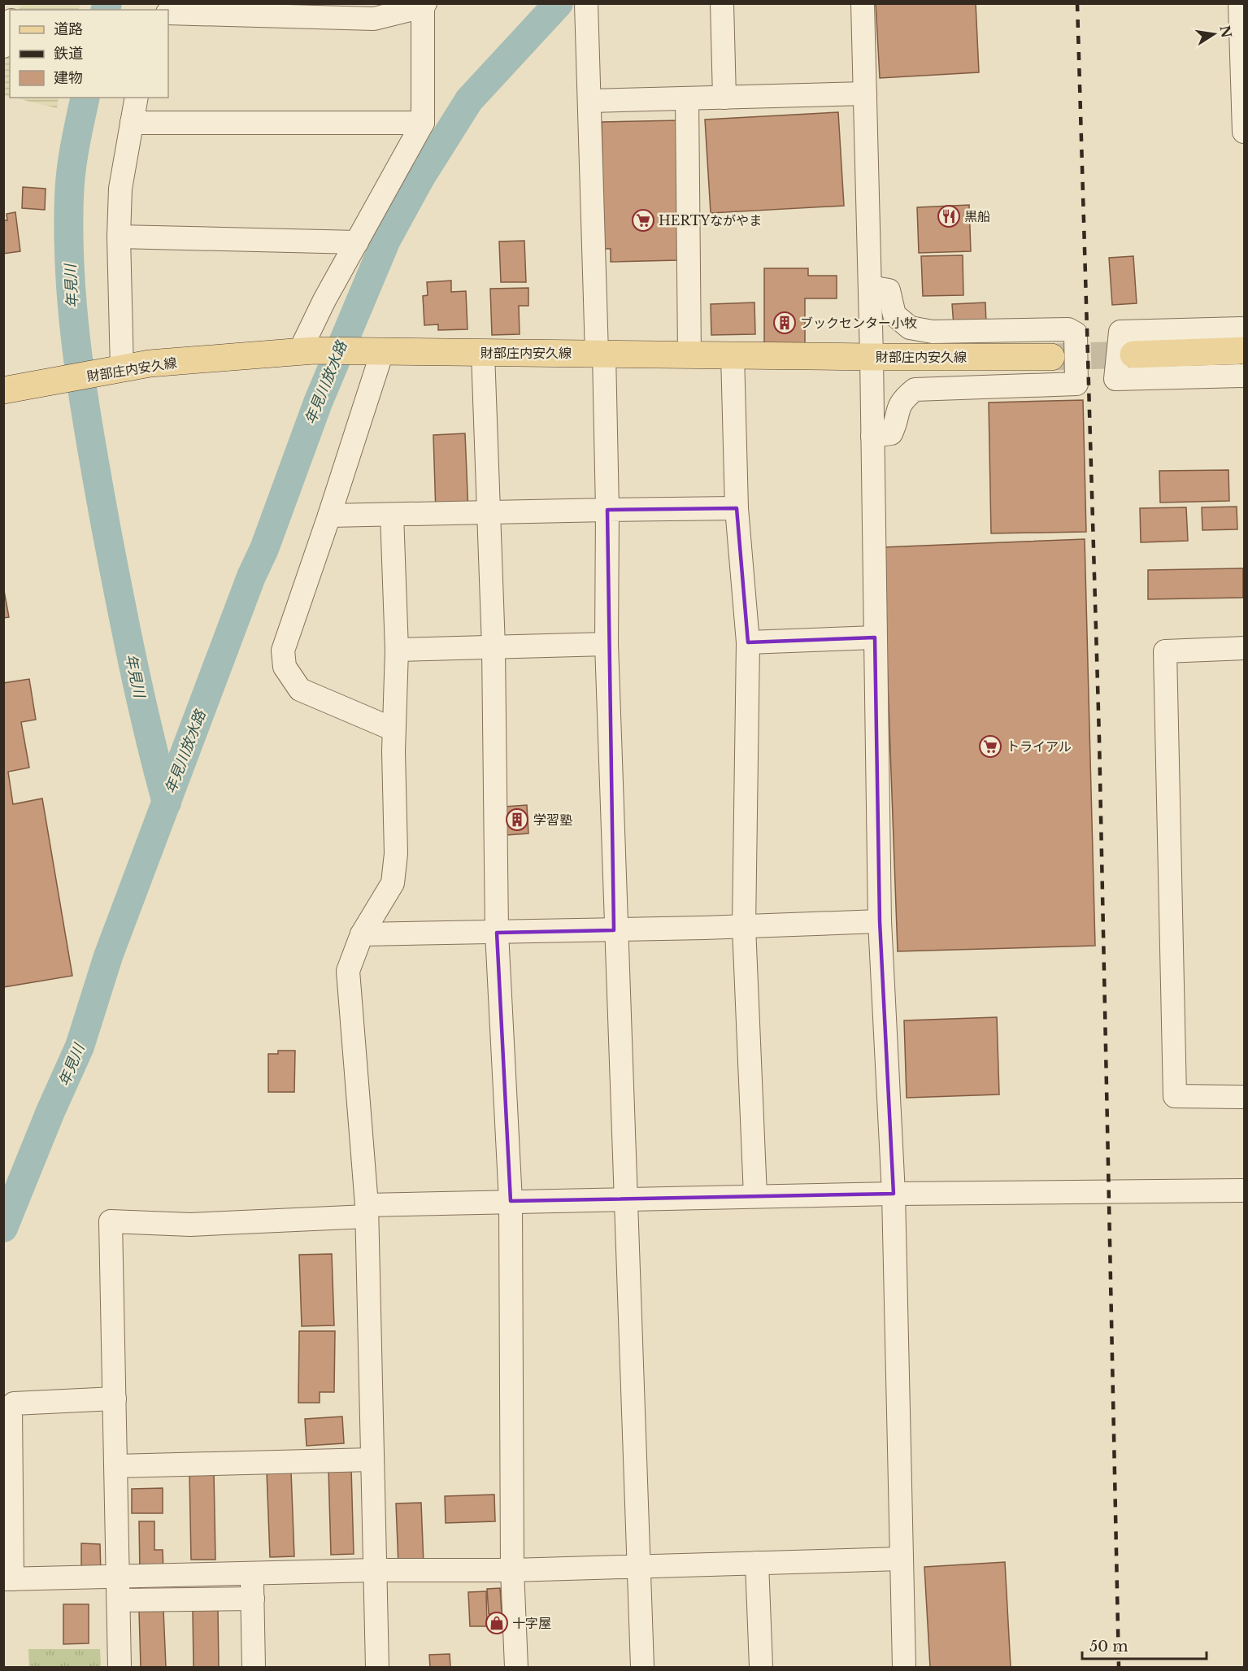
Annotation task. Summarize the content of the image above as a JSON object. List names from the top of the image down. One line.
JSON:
{"streets":{"main road":["財部庄内安久線"]},"water":["年見川","年見川放水路"],"places":{"restaurant":["黒船"],"supermarket":["HERTYながやま","トライアル"],"building":["ブックセンター小牧","学習塾"],"shop":["十字屋"]},"legend":["道路","鉄道","建物"],"scale_bar":"50 m","north":"right"}
